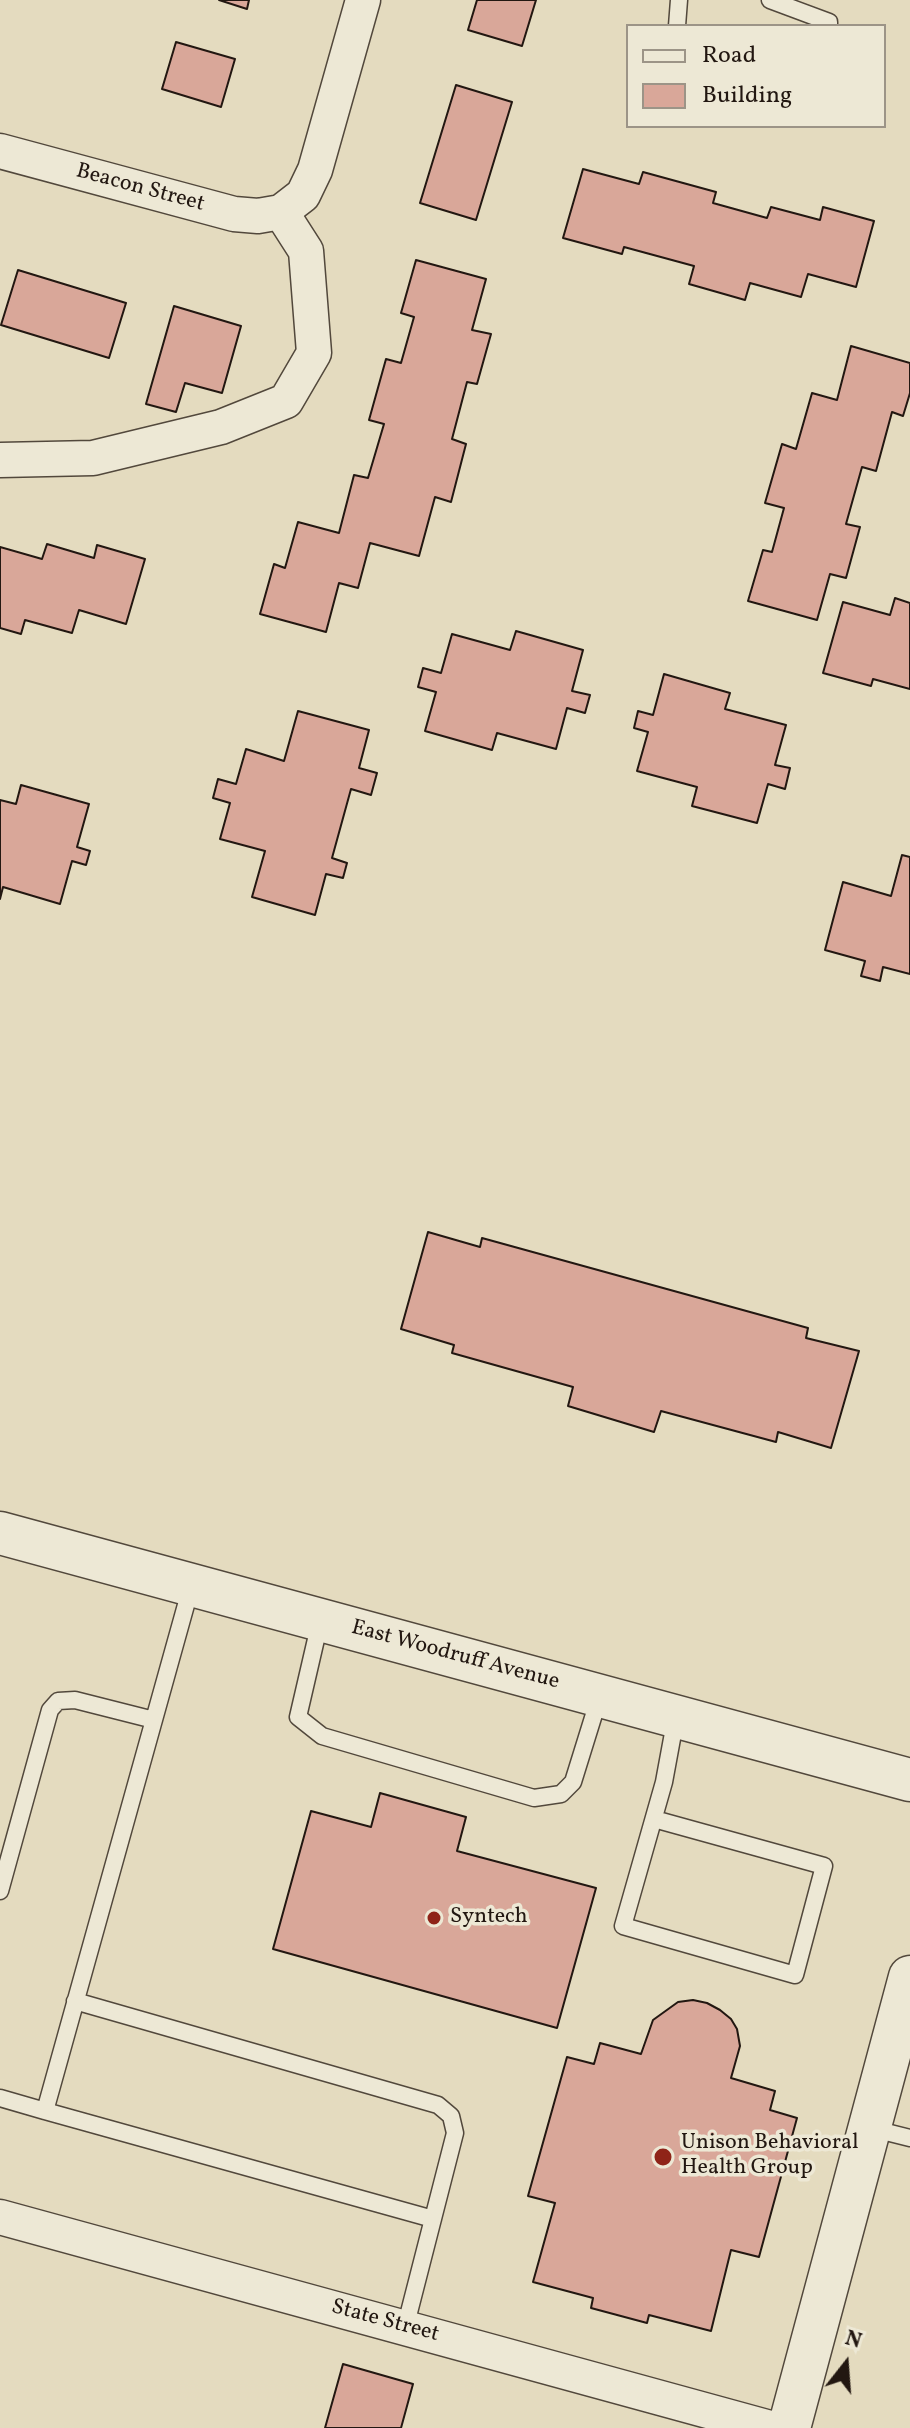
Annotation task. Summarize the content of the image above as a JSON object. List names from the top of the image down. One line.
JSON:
{"streets":{"street":["Beacon Street","East Woodruff Avenue","State Street"]},"places":["Syntech","Unison Behavioral Health Group"],"legend":["Road","Building"],"north":"top"}
